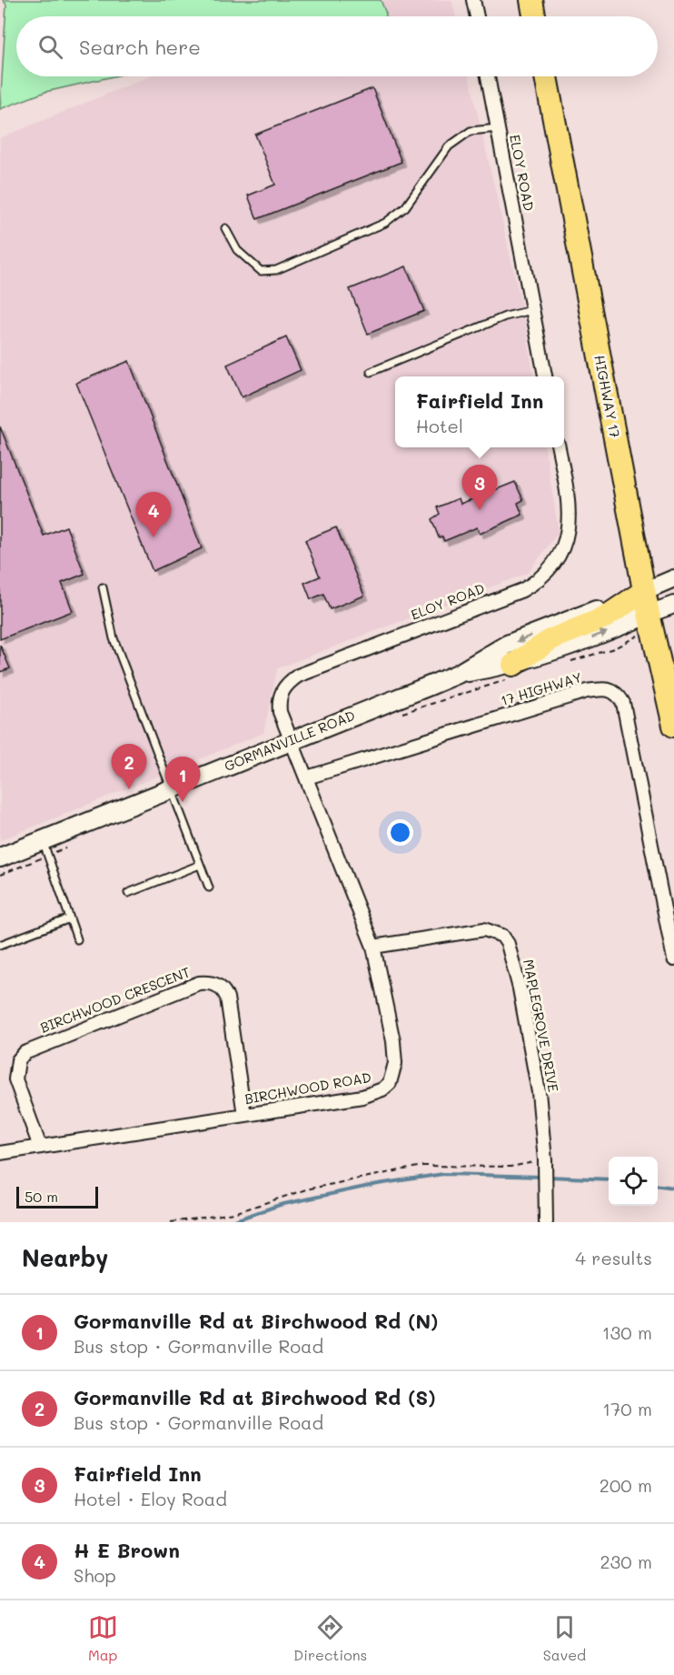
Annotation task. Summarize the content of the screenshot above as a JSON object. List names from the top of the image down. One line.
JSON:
{"streets":{"highway":["HIGHWAY 17"],"main road":["GORMANVILLE ROAD"],"street":["ELOY ROAD","17 HIGHWAY","BIRCHWOOD CRESCENT","MAPLEGROVE DRIVE","BIRCHWOOD ROAD"]},"crossings":[["ELOY ROAD","GORMANVILLE ROAD"],["ELOY ROAD","BIRCHWOOD ROAD"],["HIGHWAY 17","GORMANVILLE ROAD"],["17 HIGHWAY","BIRCHWOOD ROAD"],["GORMANVILLE ROAD","BIRCHWOOD ROAD"],["BIRCHWOOD CRESCENT","BIRCHWOOD ROAD"],["MAPLEGROVE DRIVE","BIRCHWOOD ROAD"]],"scale_bar":"50 m","page":{"search":"Search here","popup":["Fairfield Inn","Hotel"],"pins":["3","4","2","1"],"scale":"50 m","heading":["Nearby","4 results"],"list":[{"mark":"1","name":"Gormanville Rd at Birchwood Rd (N)","note":"Bus stop · Gormanville Road","value":"130 m"},{"mark":"2","name":"Gormanville Rd at Birchwood Rd (S)","note":"Bus stop · Gormanville Road","value":"170 m"},{"mark":"3","name":"Fairfield Inn","note":"Hotel · Eloy Road","value":"200 m"},{"mark":"4","name":"H E Brown","note":"Shop","value":"230 m"}],"nav":["Map","Directions","Saved"]}}
